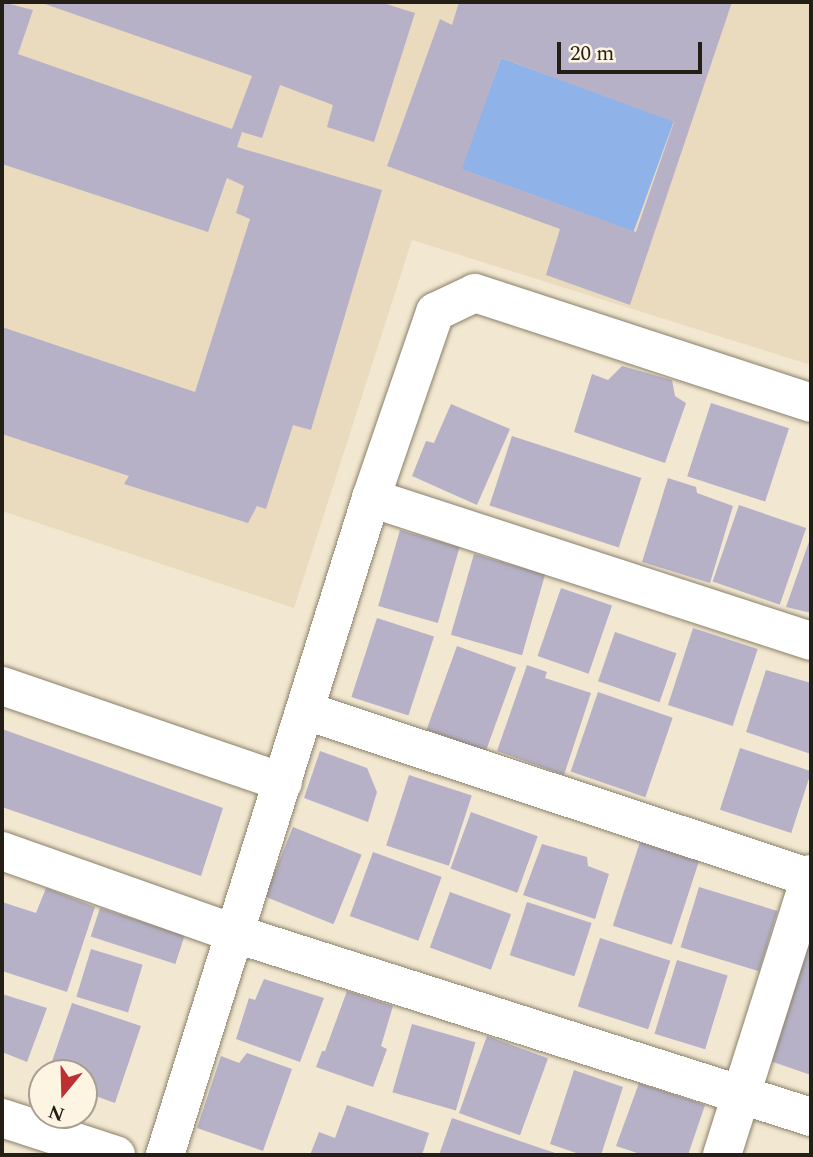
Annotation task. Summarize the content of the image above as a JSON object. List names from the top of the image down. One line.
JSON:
{"scale_bar":"20 m","north":"bottom"}
